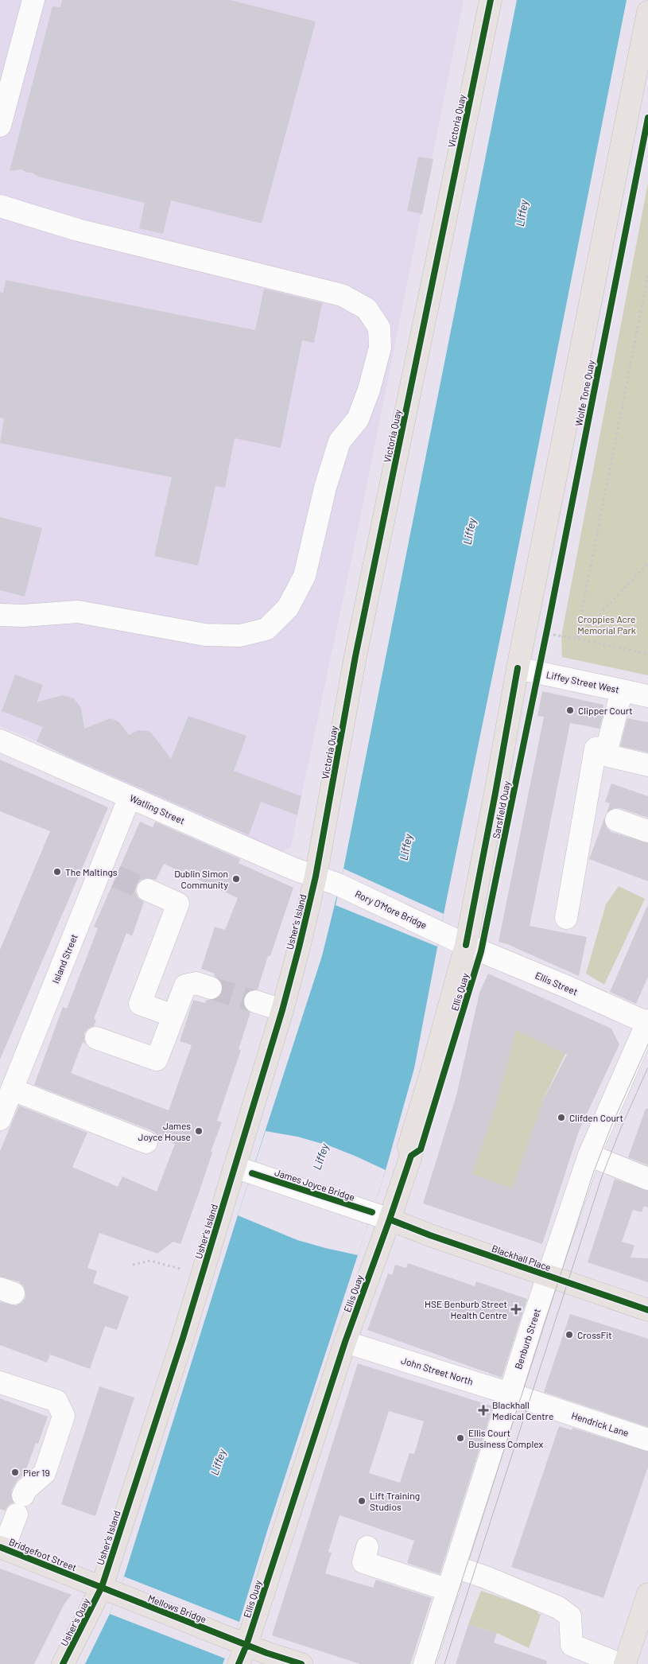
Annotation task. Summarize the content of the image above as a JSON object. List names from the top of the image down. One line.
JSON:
{"streets":{"main road":["Victoria Quay","Wolfe Tone Quay","Sarsfield Quay","Usher's Island","Ellis Quay","Blackhall Place","Bridgefoot Street","Mellows Bridge","Usher's Quay"],"street":["Liffey Street West","Watling Street","Rory O'More Bridge","Island Street","Ellis Street","James Joyce Bridge","Benburb Street","John Street North","Hendrick Lane"]},"crossings":[["Victoria Quay","Watling Street"],["Victoria Quay","Rory O'More Bridge"],["Victoria Quay","Usher's Island"],["Wolfe Tone Quay","Liffey Street West"],["Wolfe Tone Quay","Sarsfield Quay"],["Liffey Street West","Sarsfield Quay"],["Watling Street","Rory O'More Bridge"],["Watling Street","Usher's Island"],["Watling Street","Island Street"],["Sarsfield Quay","Rory O'More Bridge"],["Sarsfield Quay","Ellis Street"],["Sarsfield Quay","Ellis Quay"],["Rory O'More Bridge","Usher's Island"],["Rory O'More Bridge","Ellis Street"],["Rory O'More Bridge","Ellis Quay"],["Usher's Island","James Joyce Bridge"],["Usher's Island","Bridgefoot Street"],["Usher's Island","Mellows Bridge"],["Usher's Island","Usher's Quay"],["Ellis Street","Ellis Quay"],["Ellis Street","Benburb Street"],["Ellis Quay","James Joyce Bridge"],["Ellis Quay","Blackhall Place"],["Ellis Quay","John Street North"],["Ellis Quay","Mellows Bridge"],["James Joyce Bridge","Blackhall Place"],["Blackhall Place","Benburb Street"],["Benburb Street","John Street North"],["Benburb Street","Hendrick Lane"],["John Street North","Hendrick Lane"],["Bridgefoot Street","Mellows Bridge"],["Bridgefoot Street","Usher's Quay"],["Mellows Bridge","Usher's Quay"]],"water":["Liffey"],"parks":["Croppies Acre Memorial Park"],"places":{"other":["Clipper Court","The Maltings","Dublin Simon Community","Clifden Court","James Joyce House","CrossFit","Ellis Court Business Complex","Pier 19","Lift Training Studios"],"health":["HSE Benburb Street Health Centre","Blackhall Medical Centre"]}}
